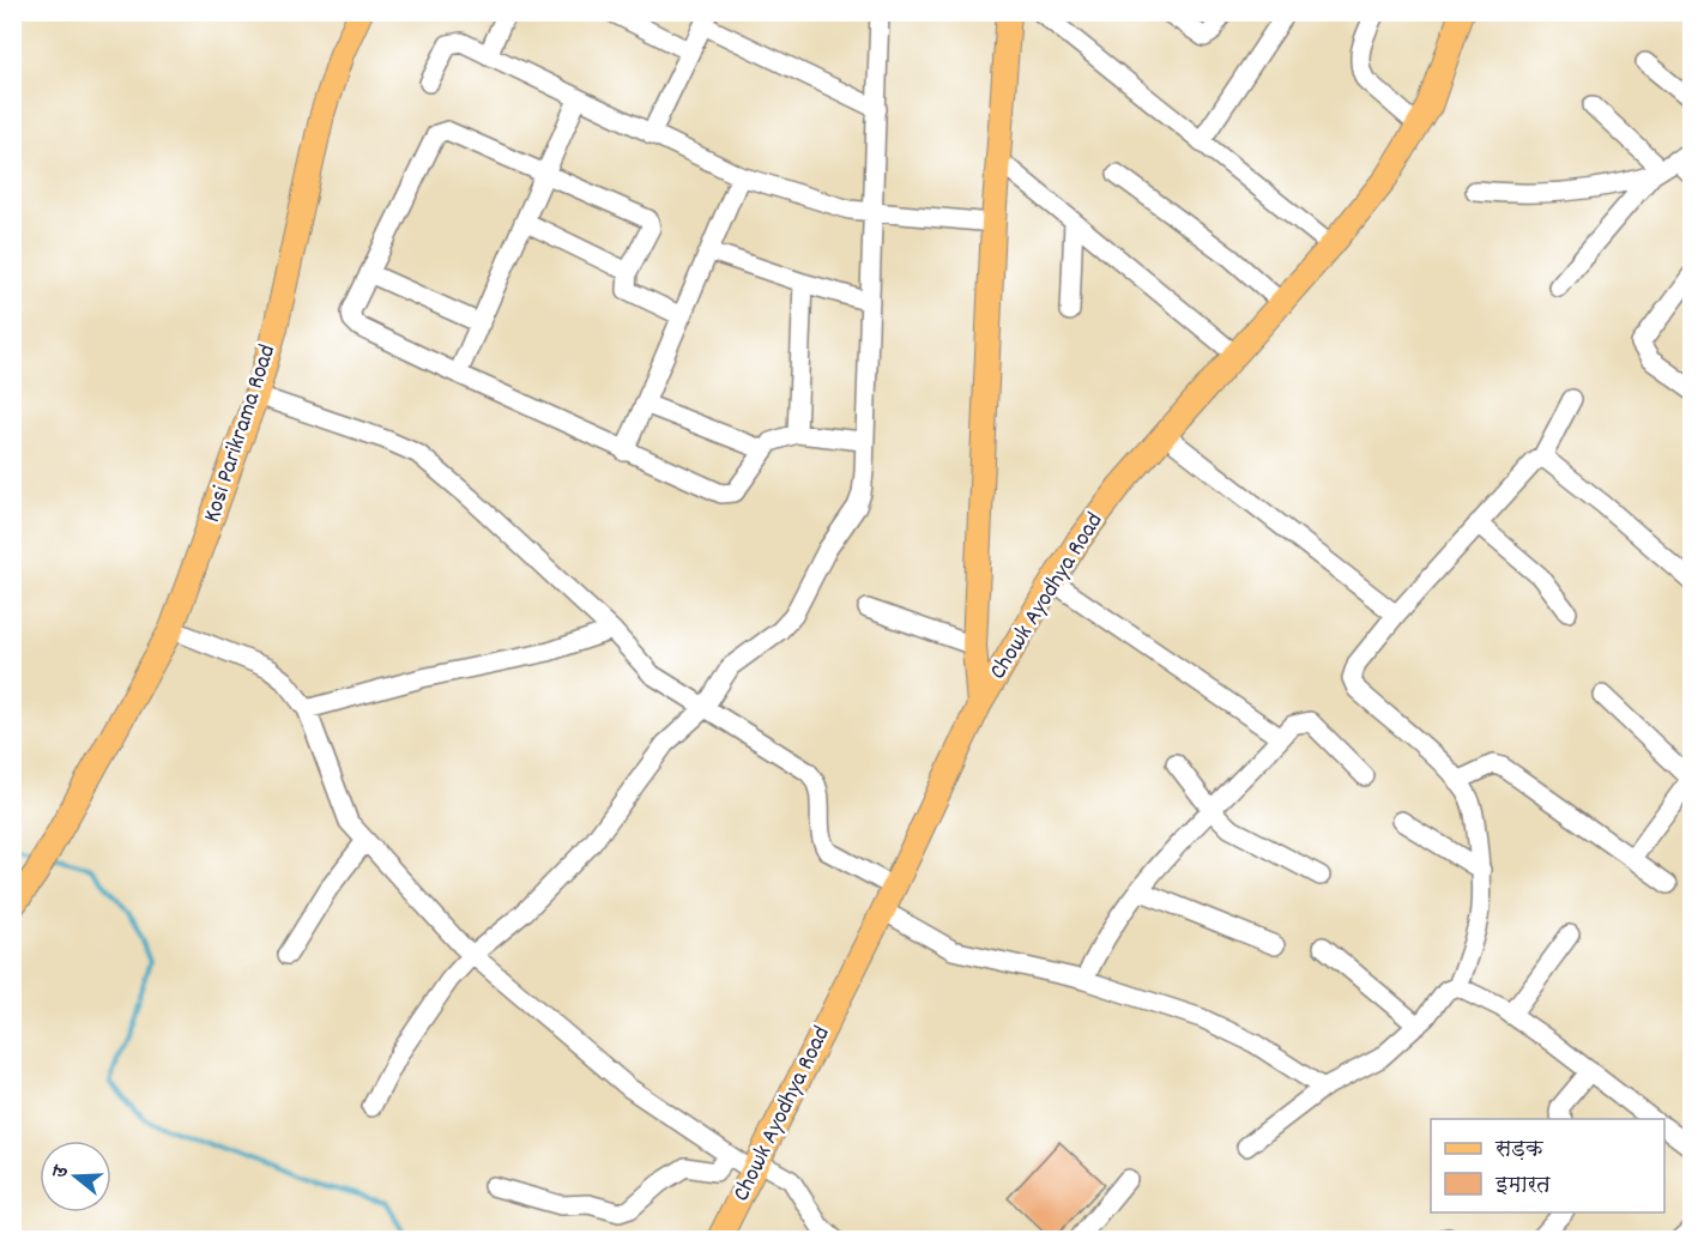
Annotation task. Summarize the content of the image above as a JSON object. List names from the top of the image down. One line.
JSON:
{"streets":{"main road":["Kosi Parikrama Road","Chowk Ayodhya Road"]},"legend":["सड़क","इमारत"],"north":"left"}
